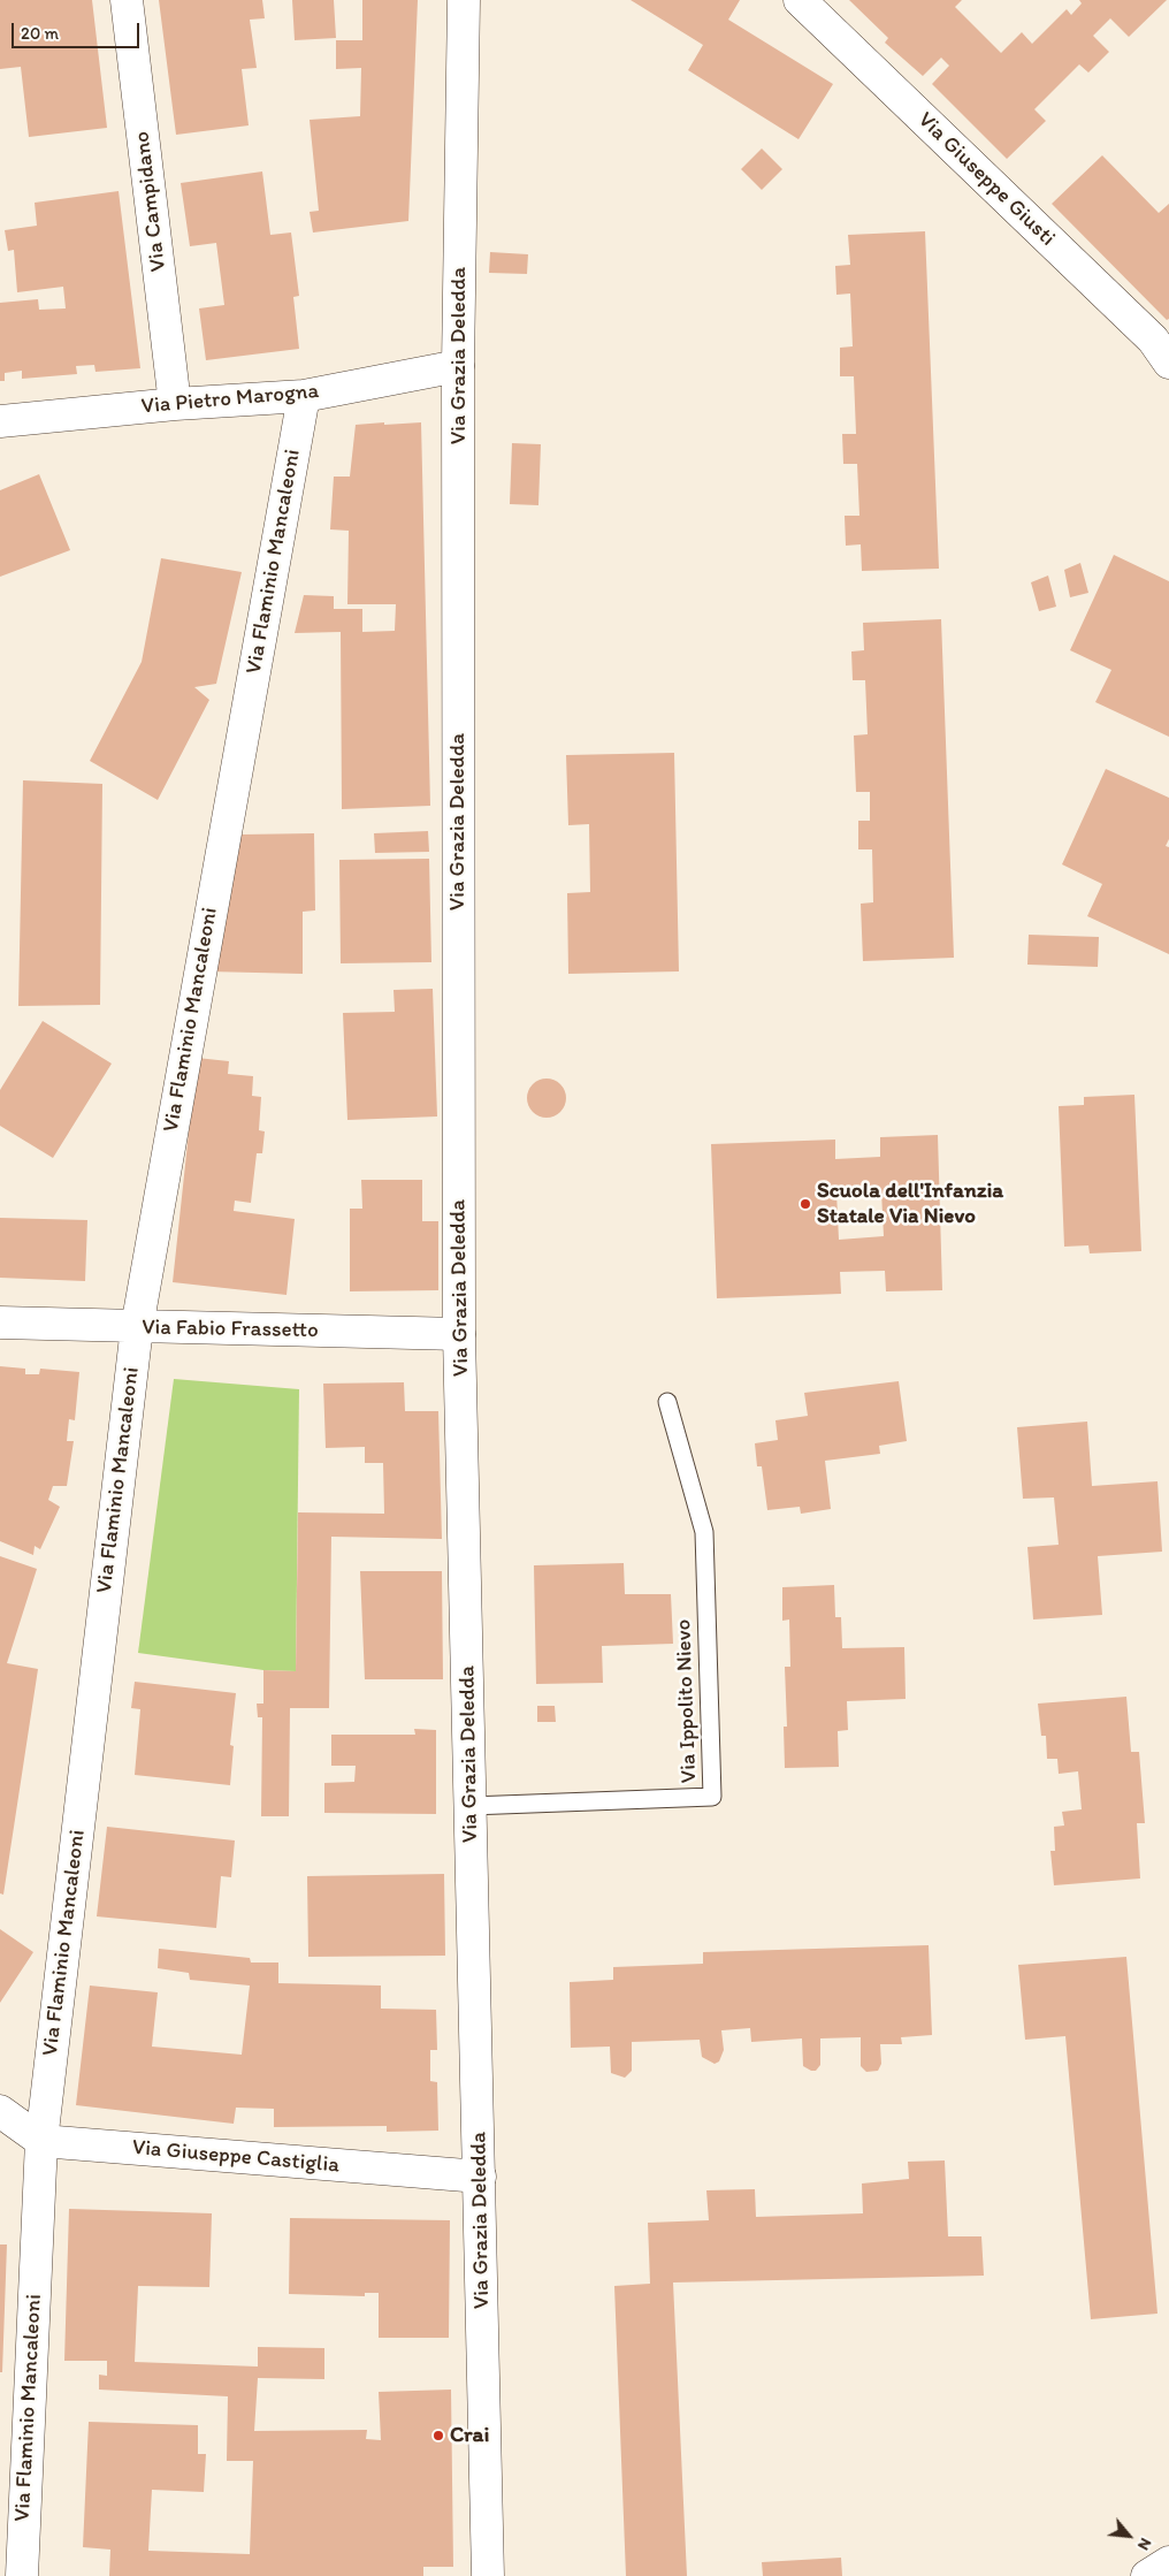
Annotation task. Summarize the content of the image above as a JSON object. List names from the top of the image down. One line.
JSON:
{"streets":{"street":["Via Giuseppe Giusti","Via Campidano","Via Grazia Deledda","Via Pietro Marogna","Via Flaminio Mancaleoni","Via Fabio Frassetto","Via Giuseppe Castiglia"],"lane":["Via Ippolito Nievo"]},"crossings":[["Via Campidano","Via Pietro Marogna"],["Via Grazia Deledda","Via Pietro Marogna"],["Via Grazia Deledda","Via Fabio Frassetto"],["Via Grazia Deledda","Via Ippolito Nievo"],["Via Grazia Deledda","Via Giuseppe Castiglia"],["Via Pietro Marogna","Via Flaminio Mancaleoni"],["Via Flaminio Mancaleoni","Via Fabio Frassetto"],["Via Flaminio Mancaleoni","Via Giuseppe Castiglia"]],"places":["Scuola dell'Infanzia Statale Via Nievo","Crai"],"scale_bar":"20 m","north":"bottom right"}
